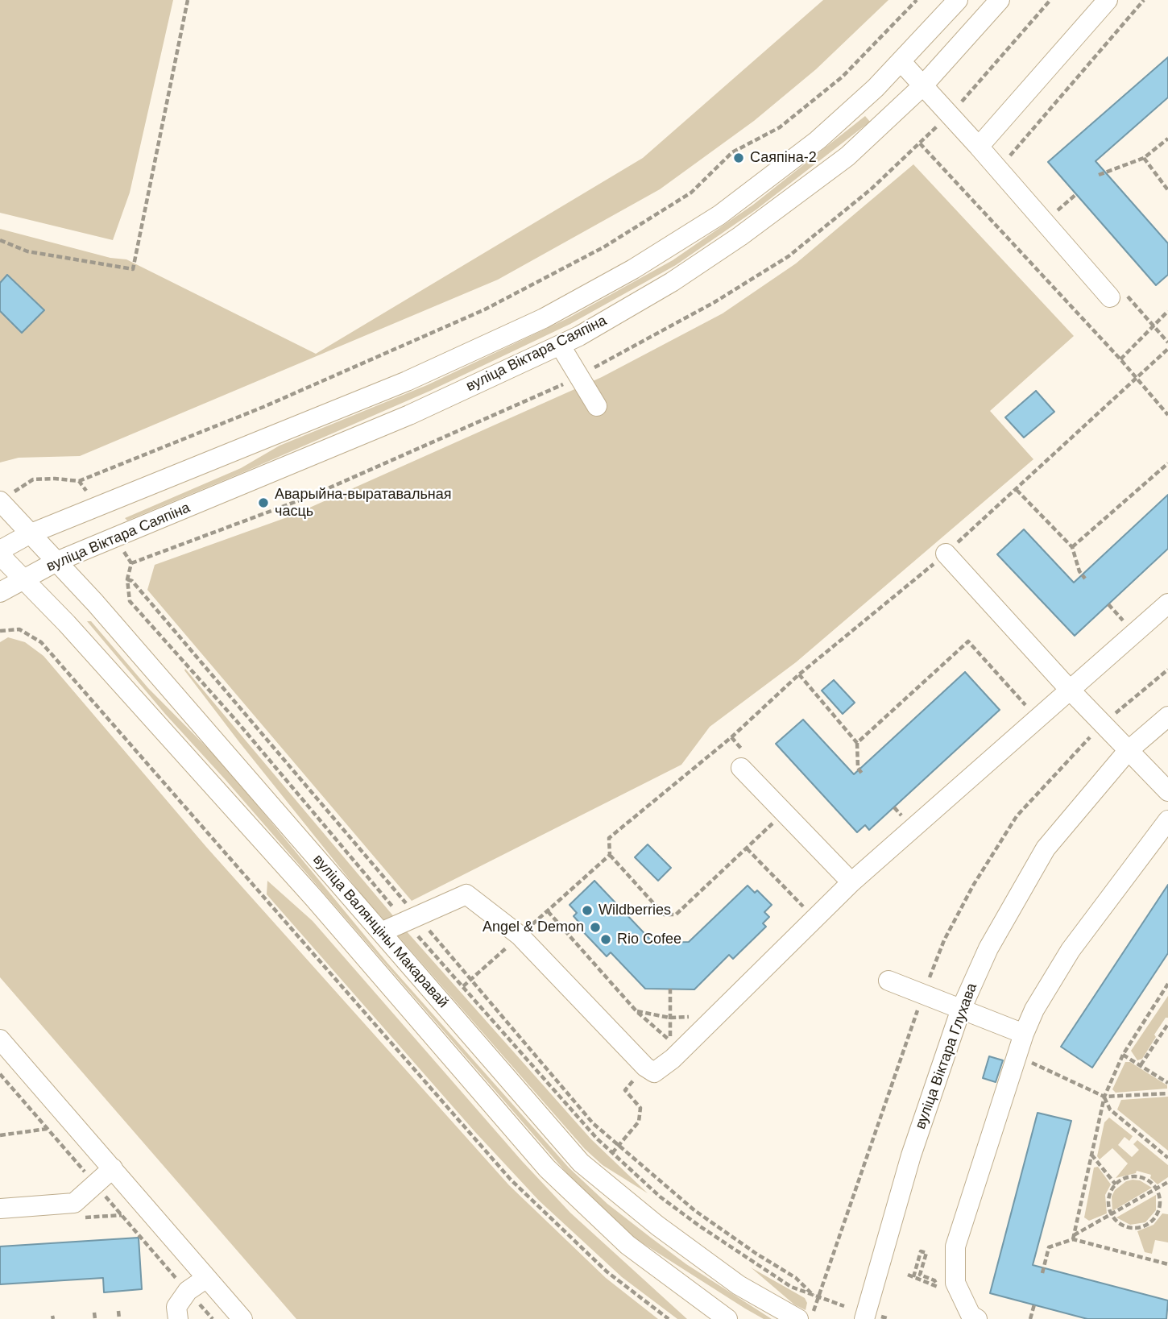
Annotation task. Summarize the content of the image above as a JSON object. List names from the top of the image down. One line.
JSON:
{"streets":{"street":["вуліца Віктара Саяпіна","вуліца Валянціны Макаравай","вуліца Віктара Глухава"]},"crossings":[["вуліца Віктара Саяпіна","вуліца Валянціны Макаравай"]],"places":["Саяпіна-2","Аварыйна-выратавальная часць","Wildberries","Angel & Demon","Rio Cofee"]}
